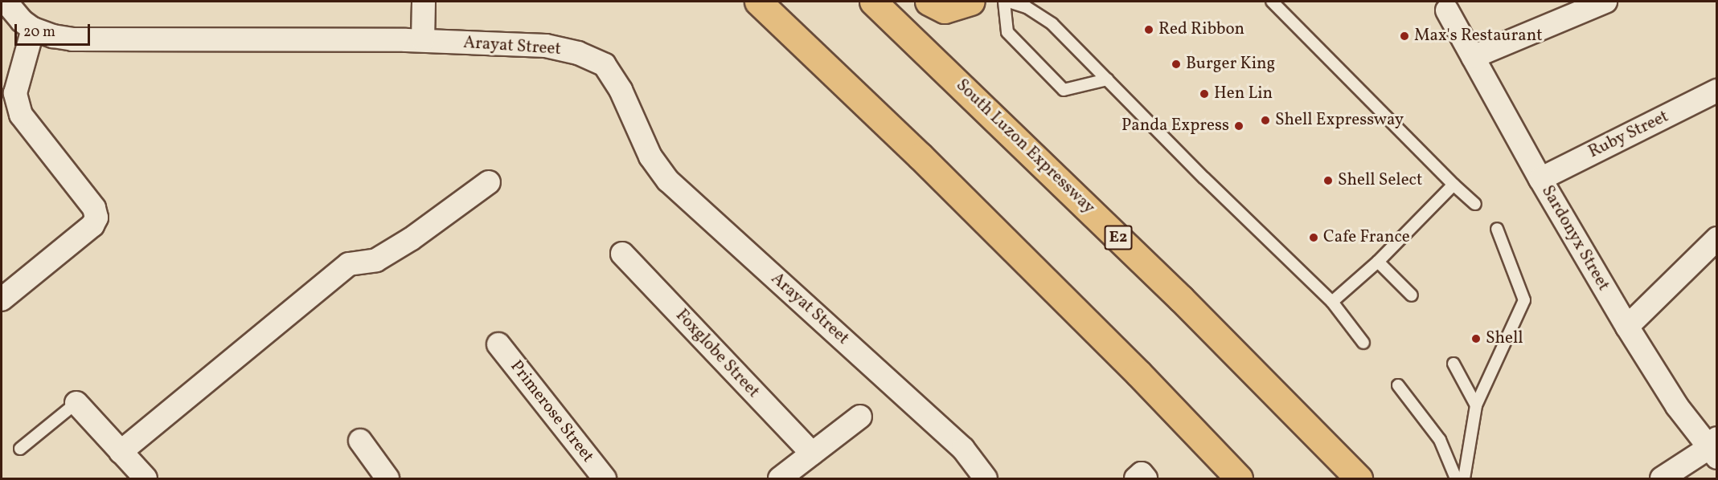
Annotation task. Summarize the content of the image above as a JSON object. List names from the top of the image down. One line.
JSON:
{"streets":{"highway":["South Luzon Expressway","E2"],"street":["Arayat Street","Ruby Street","Sardonyx Street","Foxglobe Street","Primerose Street"]},"crossings":[["Ruby Street","Sardonyx Street"]],"places":["Red Ribbon","Max's Restaurant","Burger King","Hen Lin","Shell Expressway","Panda Express","Shell Select","Cafe France","Shell"],"scale_bar":"20 m"}
